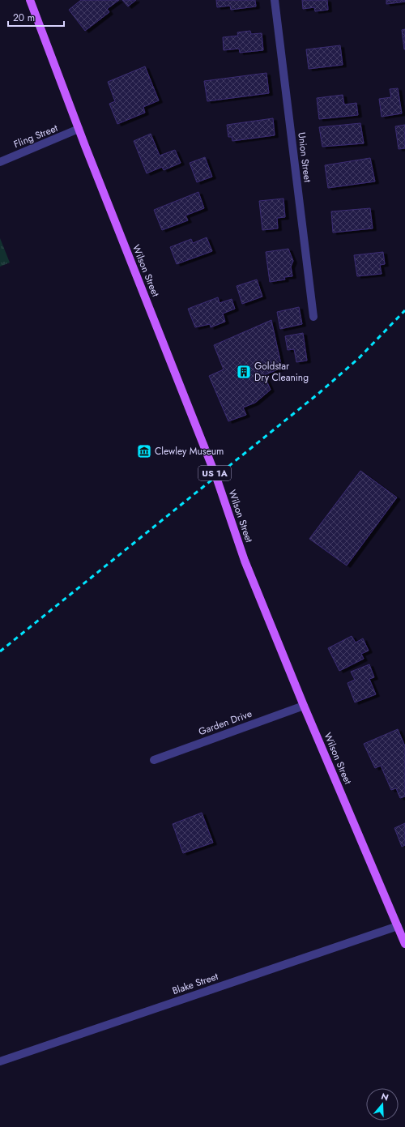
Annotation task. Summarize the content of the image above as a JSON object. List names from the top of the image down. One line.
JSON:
{"streets":{"main road":["Wilson Street","US 1A"],"street":["Fling Street","Union Street","Garden Drive","Blake Street"]},"crossings":[["Fling Street","Wilson Street"],["Wilson Street","Garden Drive"],["Wilson Street","Blake Street"]],"places":{"building":["Goldstar Dry Cleaning"],"museum":["Clewley Museum"]},"scale_bar":"20 m","north":"top"}
